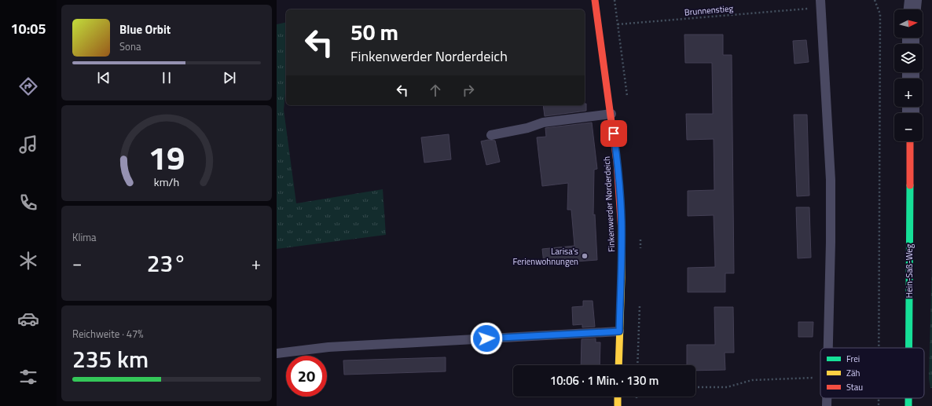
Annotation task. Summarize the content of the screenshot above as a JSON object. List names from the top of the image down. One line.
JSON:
{"streets":{"street":["Finkenwerder Norderdeich","Hein-Saß-Weg"],"path":["Brunnenstieg"]},"crossings":[["Brunnenstieg","Finkenwerder Norderdeich"]],"places":["Larisa's Ferienwohnungen"],"legend":["Frei","Zäh","Stau"],"north":"right","page":{"tabs":"10:05","map_buttons":["+","−"],"turn":["50 m","Finkenwerder Norderdeich"],"song":["Blue Orbit","Sona"],"tile":["Klima",["Reichweite · 47%","235 km"]],"heat":["−","23°","+"],"limit":"20","trip":"10:06 · 1 Min. · 130 m","gauge":["19","km/h"]}}
